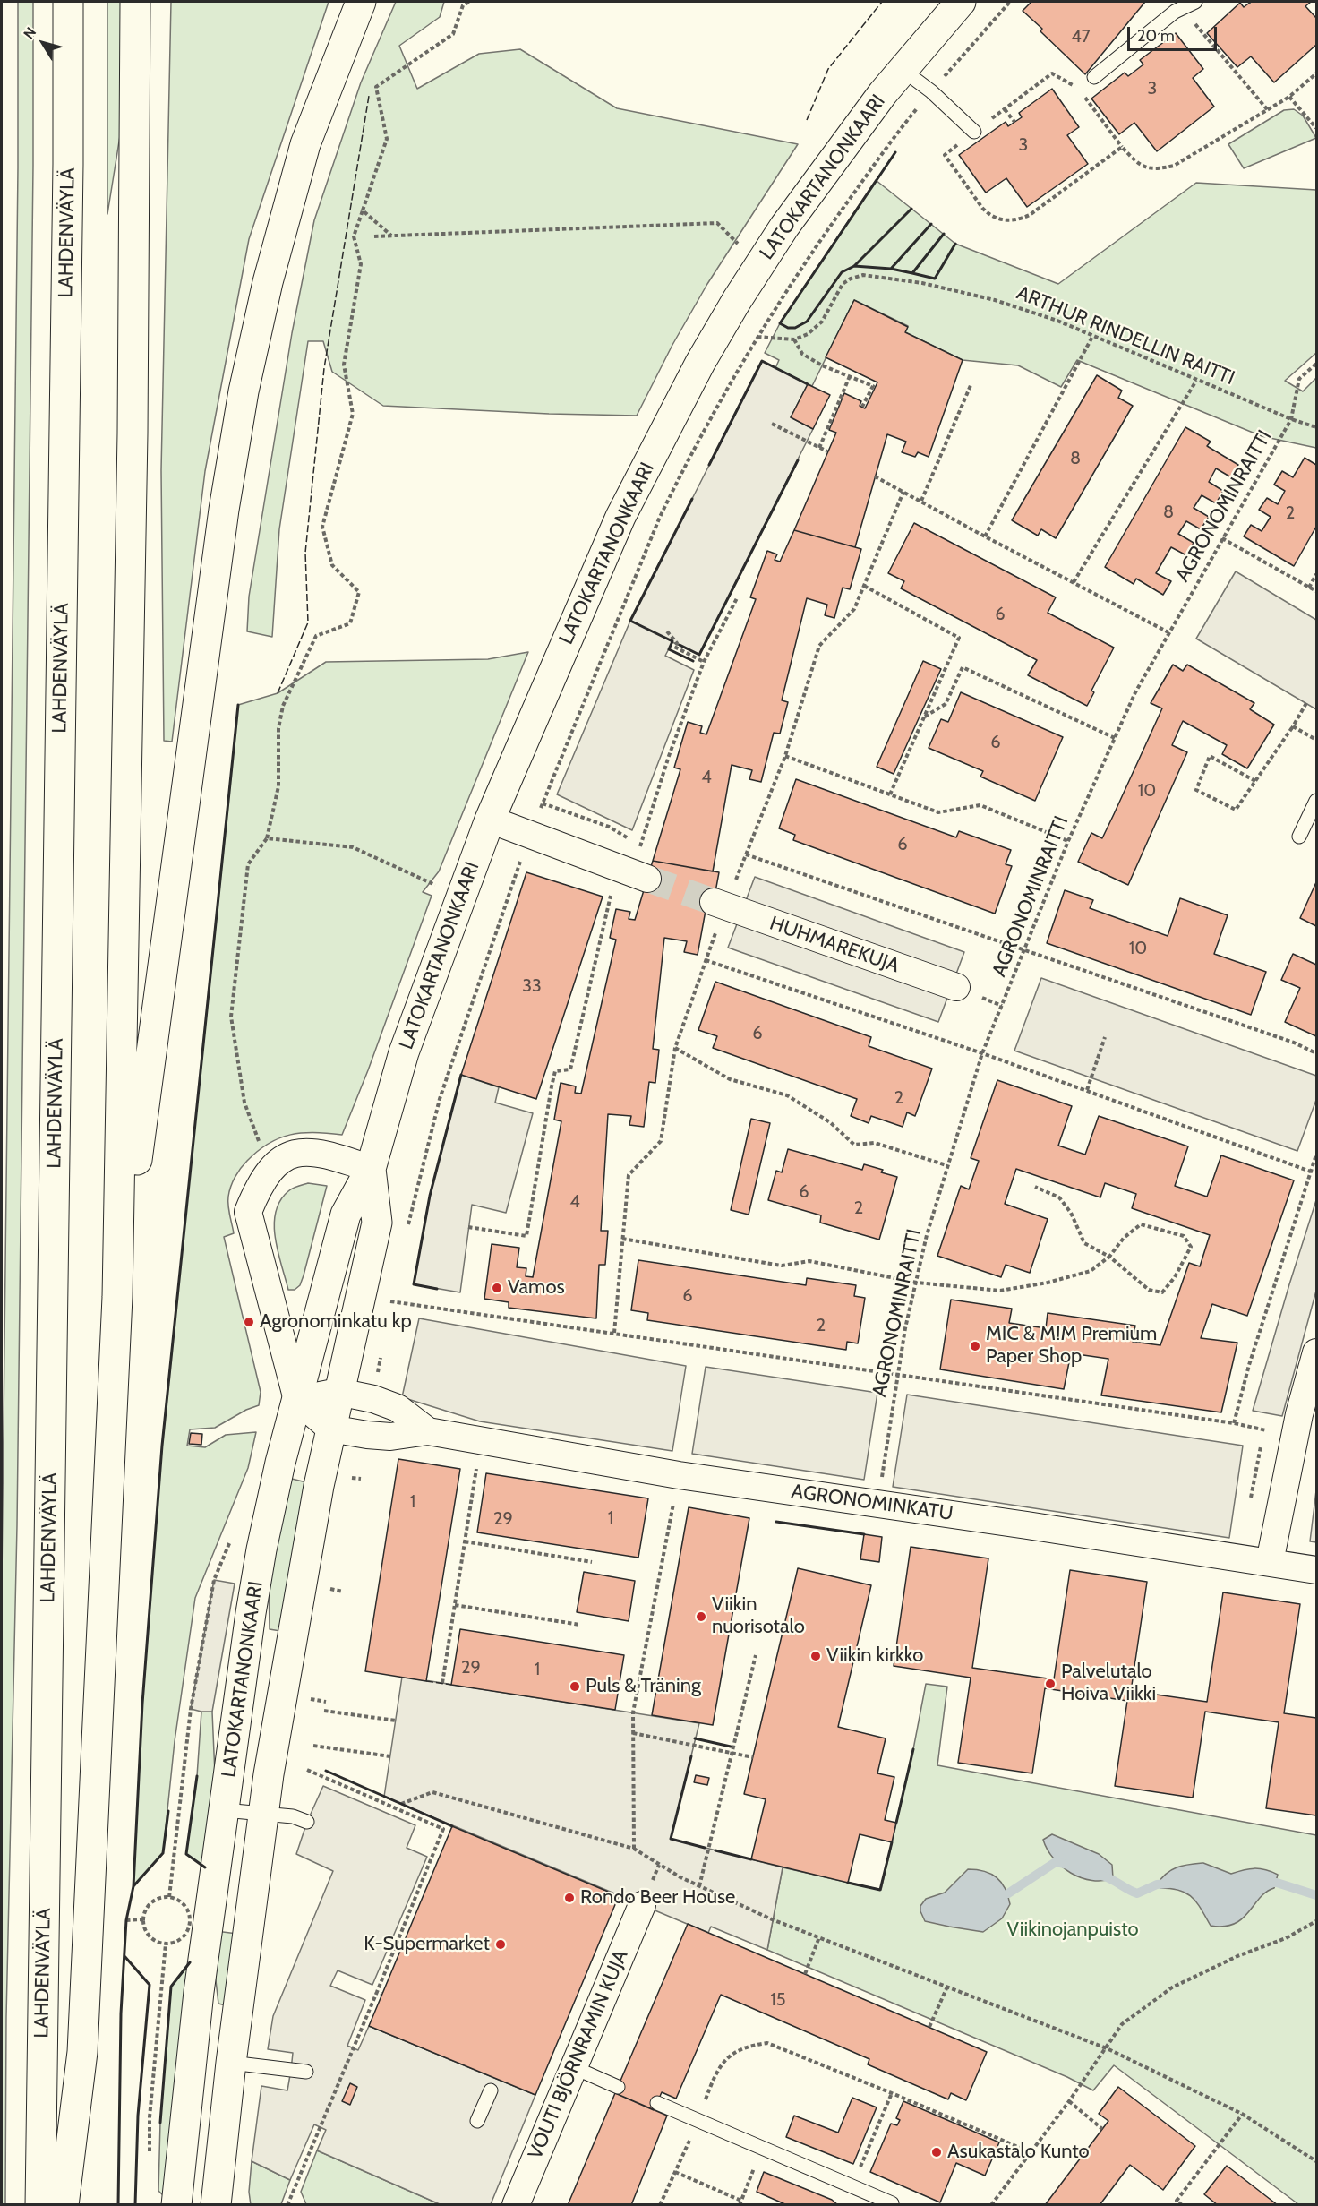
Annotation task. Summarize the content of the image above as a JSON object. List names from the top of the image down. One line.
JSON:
{"streets":{"main road":["LATOKARTANONKAARI","LAHDENVÄYLÄ"],"street":["HUHMAREKUJA","AGRONOMINKATU","VOUTI BJÖRNRAMIN KUJA"],"path":["ARTHUR RINDELLIN RAITTI","AGRONOMINRAITTI"]},"crossings":[["LATOKARTANONKAARI","AGRONOMINKATU"],["ARTHUR RINDELLIN RAITTI","AGRONOMINRAITTI"]],"parks":["Viikinojanpuisto"],"places":["Vamos","Agronominkatu kp","MIC & M!M Premium Paper Shop","Viikin nuorisotalo","Viikin kirkko","Palvelutalo Hoiva Viikki","Puls & Träning","Rondo Beer House","K-Supermarket","Asukastalo Kunto"],"house_numbers":["47","3","3","8","8","2","6","6","4","10","6","10","33","6","2","6","4","2","6","2","1","1","29","29","1","15"],"scale_bar":"20 m","north":"top left"}
